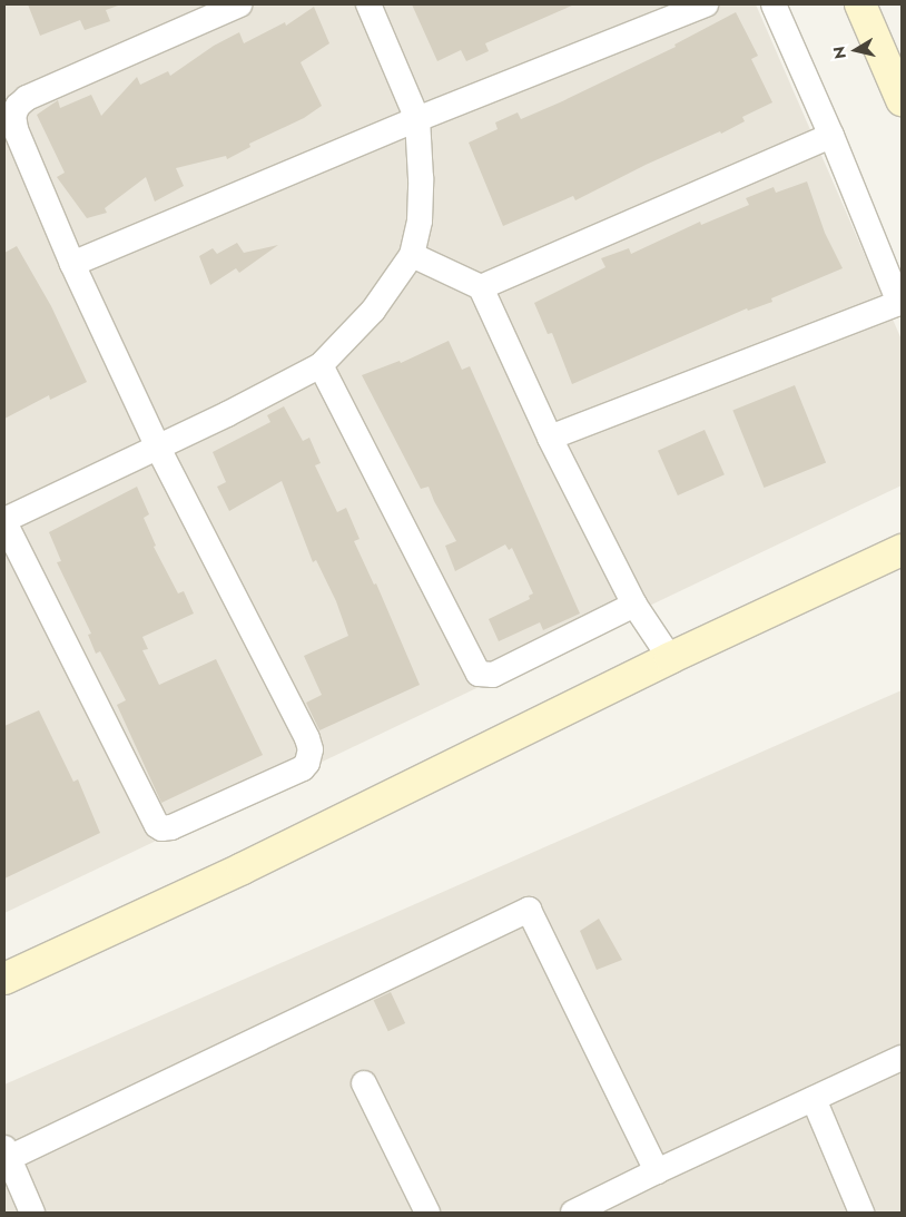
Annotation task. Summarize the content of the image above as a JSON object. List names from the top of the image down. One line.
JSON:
{"north":"left"}
